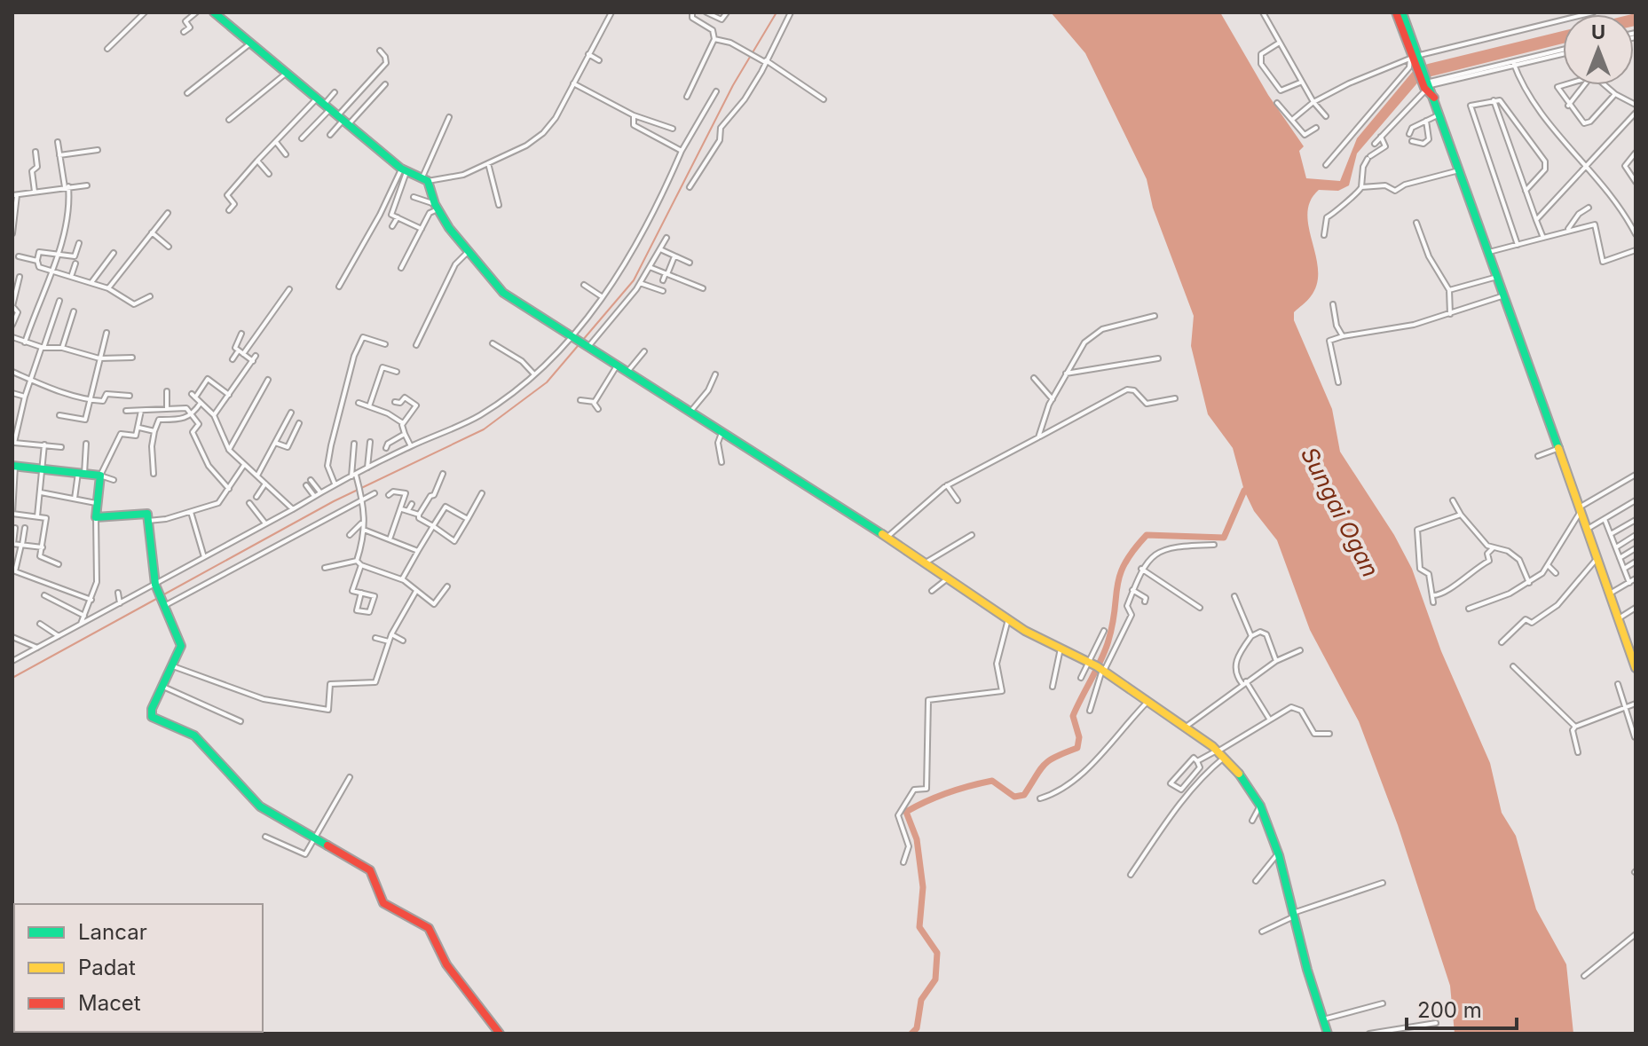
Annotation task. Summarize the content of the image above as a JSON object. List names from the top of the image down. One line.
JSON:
{"water":["Sungai Ogan"],"legend":["Lancar","Padat","Macet"],"scale_bar":"200 m","north":"top"}
